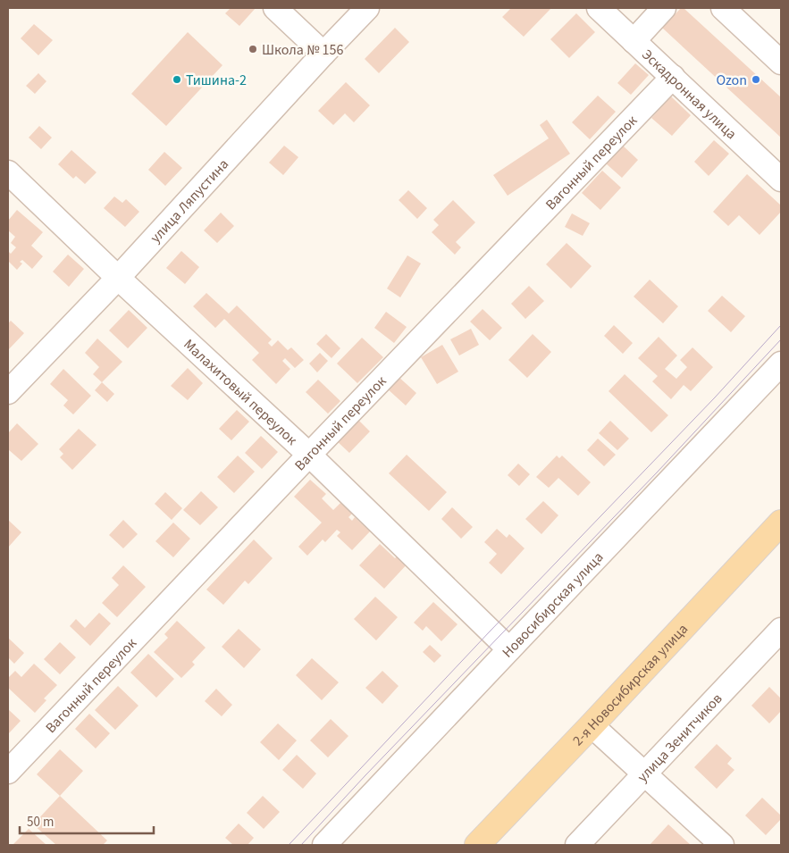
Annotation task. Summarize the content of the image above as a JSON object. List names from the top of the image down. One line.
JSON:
{"streets":{"main road":["2-я Новосибирская улица"],"street":["Эскадронная улица","Вагонный переулок","улица Ляпустина","Малахитовый переулок","Новосибирская улица","улица Зенитчиков"]},"crossings":[["Эскадронная улица","Вагонный переулок"],["Вагонный переулок","Малахитовый переулок"],["улица Ляпустина","Малахитовый переулок"],["Малахитовый переулок","Новосибирская улица"]],"places":["Школа № 156","Тишина-2","Ozon"],"scale_bar":"50 m"}
